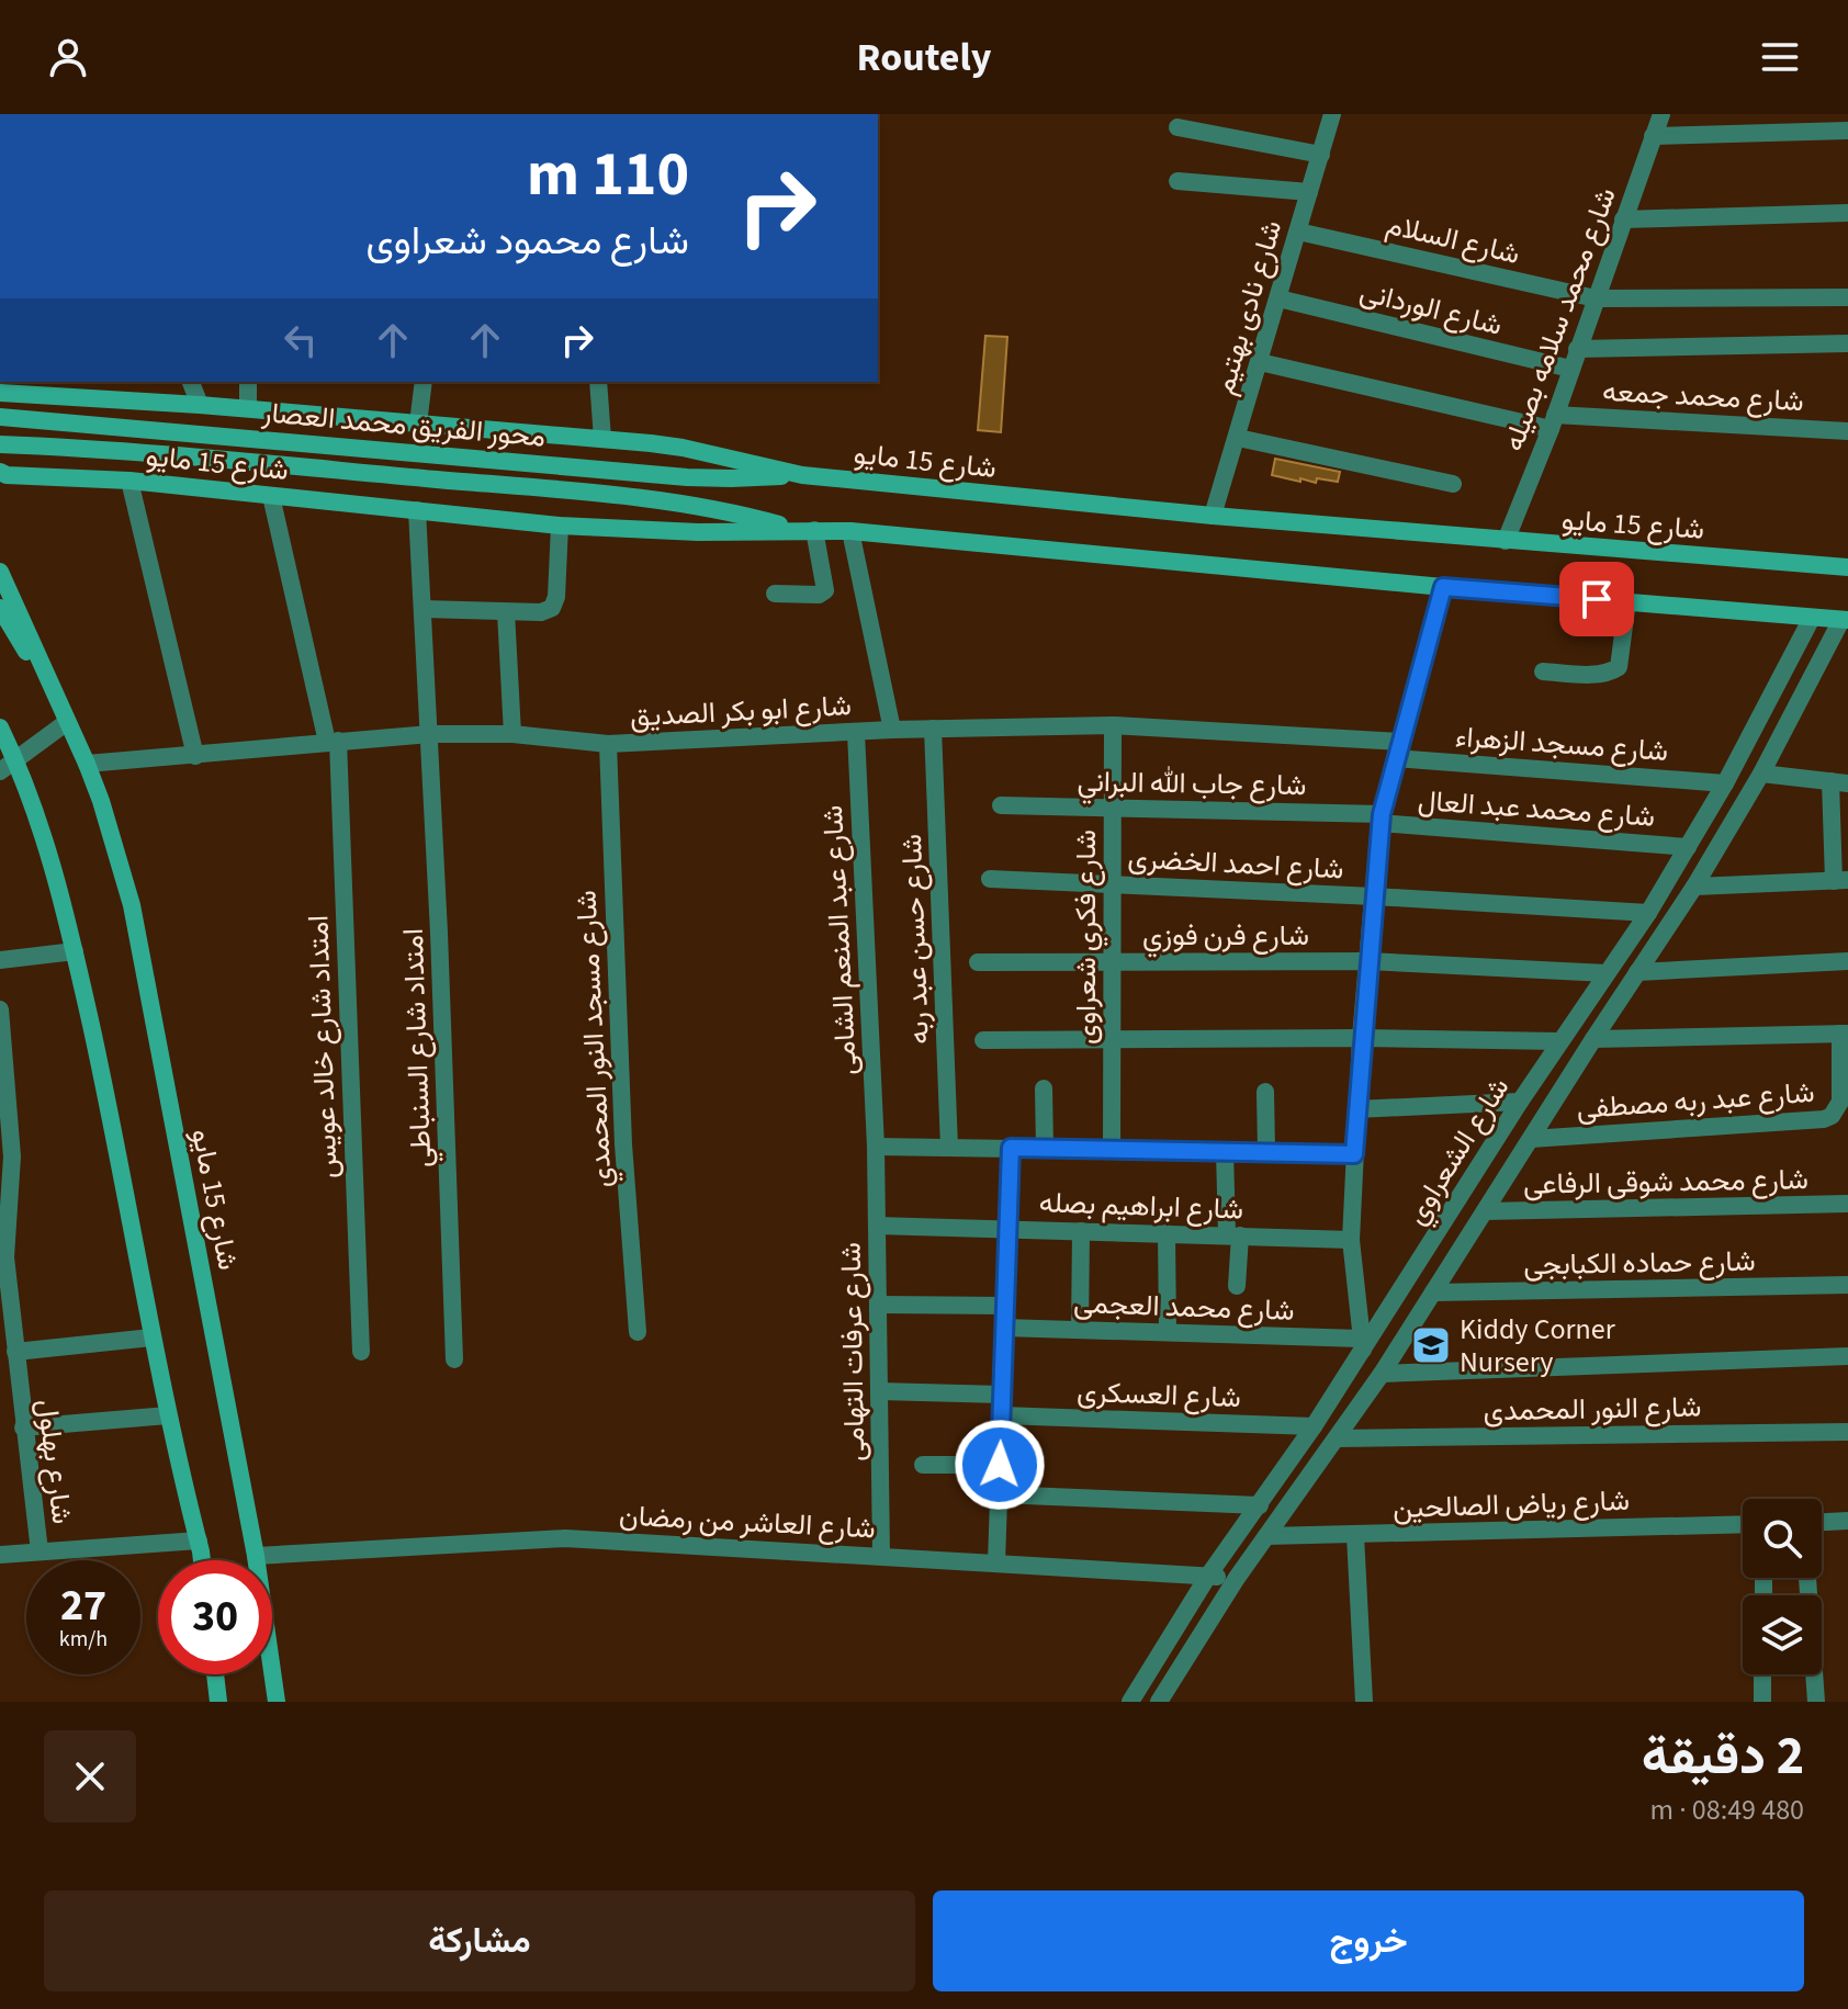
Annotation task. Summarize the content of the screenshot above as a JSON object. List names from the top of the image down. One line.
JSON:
{"streets":{"main road":["محور الفريق محمد العصار","شارع 15 مايو"],"street":["شارع السلام","شارع نادى بهتيم","شارع الوردانى","شارع محمد سلامه بصيله","شارع محمد جمعه","شارع ابو بكر الصديق","شارع مسجد الزهراء","شارع جاب الله البراني","شارع محمد عبد العال","شارع احمد الخضرى","شارع فرن فوزي","شارع فكري شعراوى","شارع حسن عبد ربه","شارع عبد المنعم الشامى","شارع مسجد النور المحمدي","امتداد شارع خالد عويس","امتداد شارع السنباطي","شارع عبد ربه مصطفى","شارع الشعراوي","شارع محمد شوقى الرفاعى","شارع ابراهيم بصله","شارع حماده الكبابجى","شارع محمد العجمى","شارع عرفات التهامى","شارع العسكرى","شارع النور المحمدى","شارع بهلول","شارع رياض الصالحين","شارع العاشر من رمضان"]},"crossings":[["شارع السلام","شارع نادى بهتيم"],["شارع السلام","شارع محمد سلامه بصيله"],["شارع نادى بهتيم","شارع الوردانى"],["شارع نادى بهتيم","شارع محمد جمعه"],["شارع نادى بهتيم","شارع 15 مايو"],["شارع الوردانى","شارع محمد سلامه بصيله"],["شارع محمد سلامه بصيله","شارع محمد جمعه"],["شارع محمد سلامه بصيله","شارع 15 مايو"],["محور الفريق محمد العصار","شارع 15 مايو"],["شارع 15 مايو","شارع ابو بكر الصديق"],["شارع 15 مايو","امتداد شارع خالد عويس"],["شارع 15 مايو","امتداد شارع السنباطي"],["شارع 15 مايو","شارع الشعراوي"],["شارع 15 مايو","شارع العاشر من رمضان"],["شارع ابو بكر الصديق","شارع مسجد الزهراء"],["شارع ابو بكر الصديق","شارع فكري شعراوى"],["شارع ابو بكر الصديق","شارع حسن عبد ربه"],["شارع ابو بكر الصديق","شارع عبد المنعم الشامى"],["شارع ابو بكر الصديق","شارع مسجد النور المحمدي"],["شارع ابو بكر الصديق","امتداد شارع خالد عويس"],["شارع ابو بكر الصديق","امتداد شارع السنباطي"],["شارع مسجد الزهراء","شارع الشعراوي"],["شارع جاب الله البراني","شارع محمد عبد العال"],["شارع جاب الله البراني","شارع فكري شعراوى"],["شارع محمد عبد العال","شارع الشعراوي"],["شارع احمد الخضرى","شارع فكري شعراوى"],["شارع احمد الخضرى","شارع الشعراوي"],["شارع فرن فوزي","شارع فكري شعراوى"],["شارع فرن فوزي","شارع الشعراوي"],["شارع عبد المنعم الشامى","شارع عرفات التهامى"],["شارع عبد ربه مصطفى","شارع الشعراوي"],["شارع الشعراوي","شارع محمد شوقى الرفاعى"],["شارع الشعراوي","شارع حماده الكبابجى"],["شارع الشعراوي","شارع محمد العجمى"],["شارع الشعراوي","شارع العسكرى"],["شارع الشعراوي","شارع النور المحمدى"],["شارع الشعراوي","شارع رياض الصالحين"],["شارع الشعراوي","شارع العاشر من رمضان"],["شارع ابراهيم بصله","شارع عرفات التهامى"],["شارع عرفات التهامى","شارع العاشر من رمضان"]],"places":{"school or university":["Kiddy Corner Nursery"]},"page":{"header":"Routely","turn":["110 m","شارع محمود شعراوى"],"speed":"27 km/h","limit":"30","heading":["2 دقيقة","480 m · 08:49"],"buttons":["خروج","مشاركة"]}}
